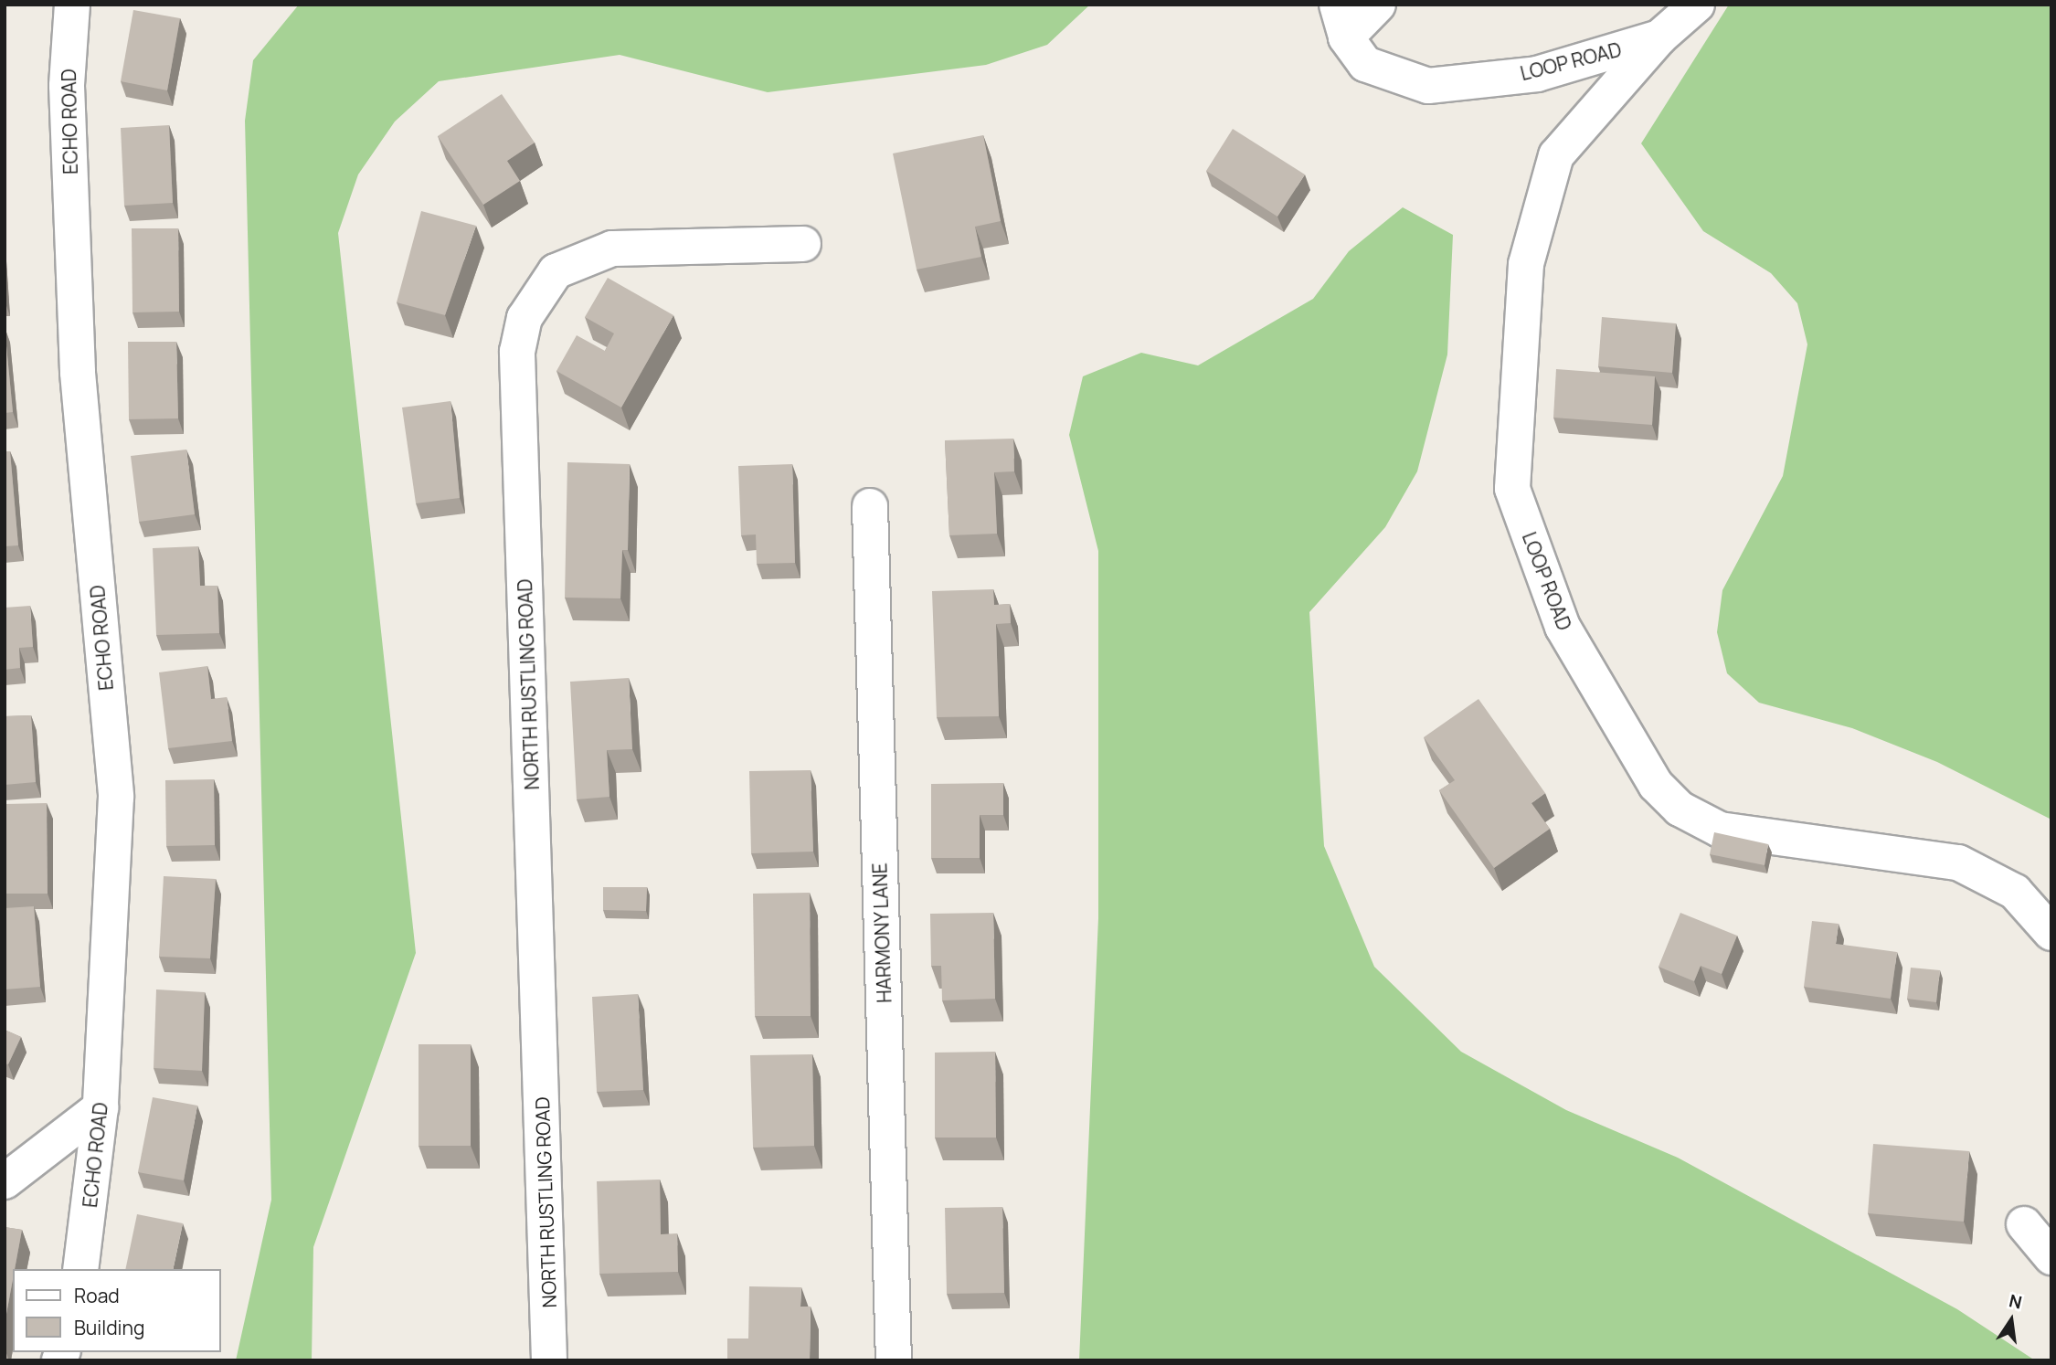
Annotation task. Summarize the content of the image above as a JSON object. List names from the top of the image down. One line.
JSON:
{"streets":{"street":["LOOP ROAD","ECHO ROAD","NORTH RUSTLING ROAD","HARMONY LANE"]},"legend":["Road","Building"],"north":"top"}
